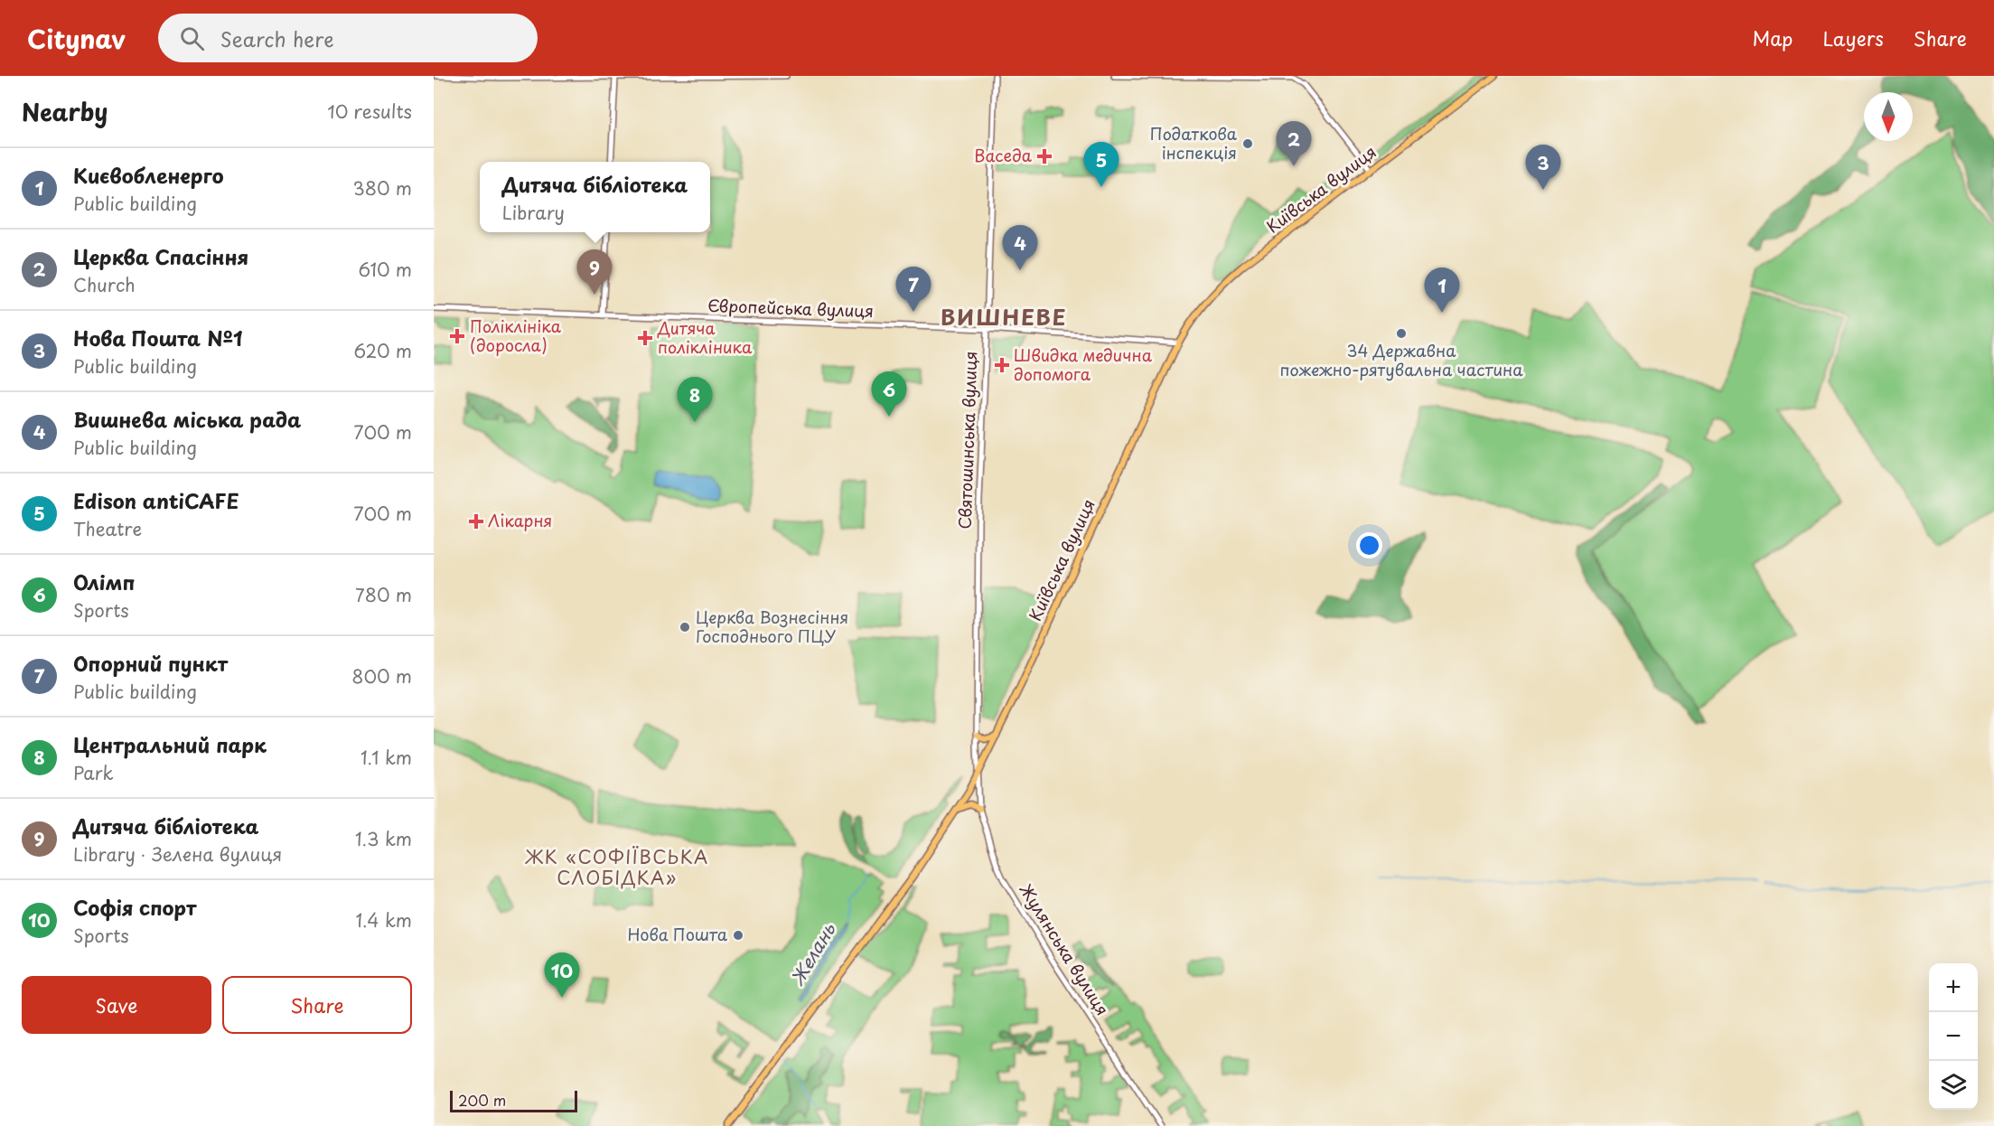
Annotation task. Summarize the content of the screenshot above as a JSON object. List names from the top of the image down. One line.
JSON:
{"streets":{"main road":["Київська вулиця"],"street":["Європейська вулиця","Святошинська вулиця","Жулянська вулиця"]},"crossings":[["Київська вулиця","Європейська вулиця"],["Київська вулиця","Святошинська вулиця"],["Київська вулиця","Жулянська вулиця"],["Європейська вулиця","Святошинська вулиця"],["Святошинська вулиця","Жулянська вулиця"]],"districts":["ВИШНЕВЕ","ЖК «СОФІЇВСЬКА СЛОБІДКА»"],"water":["Желань"],"places":{"other":["Податкова інспекція","34 Державна пожежно-рятувальна частина","Церква Вознесіння Господнього ПЦУ","Нова Пошта"],"health":["Васеда","Поліклініка (доросла)","Дитяча полікліника","Швидка медична допомога","Лікарня"]},"scale_bar":"200 m","north":"bottom","page":{"header":"Citynav","search":"Search here","nav":["Map","Layers","Share"],"heading":["Nearby","10 results"],"pins":["2","5","3","4","9","7","1","6","8","10"],"list":[{"mark":"1","name":"Києвобленерго","note":"Public building","value":"380 m"},{"mark":"2","name":"Церква Спасіння","note":"Church","value":"610 m"},{"mark":"3","name":"Нова Пошта №1","note":"Public building","value":"620 m"},{"mark":"4","name":"Вишнева міська рада","note":"Public building","value":"700 m"},{"mark":"5","name":"Edison antiCAFE","note":"Theatre","value":"700 m"},{"mark":"6","name":"Олімп","note":"Sports","value":"780 m"},{"mark":"7","name":"Опорний пункт","note":"Public building","value":"800 m"},{"mark":"8","name":"Центральний парк","note":"Park","value":"1.1 km"},{"mark":"9","name":"Дитяча бібліотека","note":"Library · Зелена вулиця","value":"1.3 km"},{"mark":"10","name":"Софія спорт","note":"Sports","value":"1.4 km"}],"popup":["Дитяча бібліотека","Library"],"buttons":["Save","Share"],"map_buttons":["+","−"],"scale":"200 m"}}
